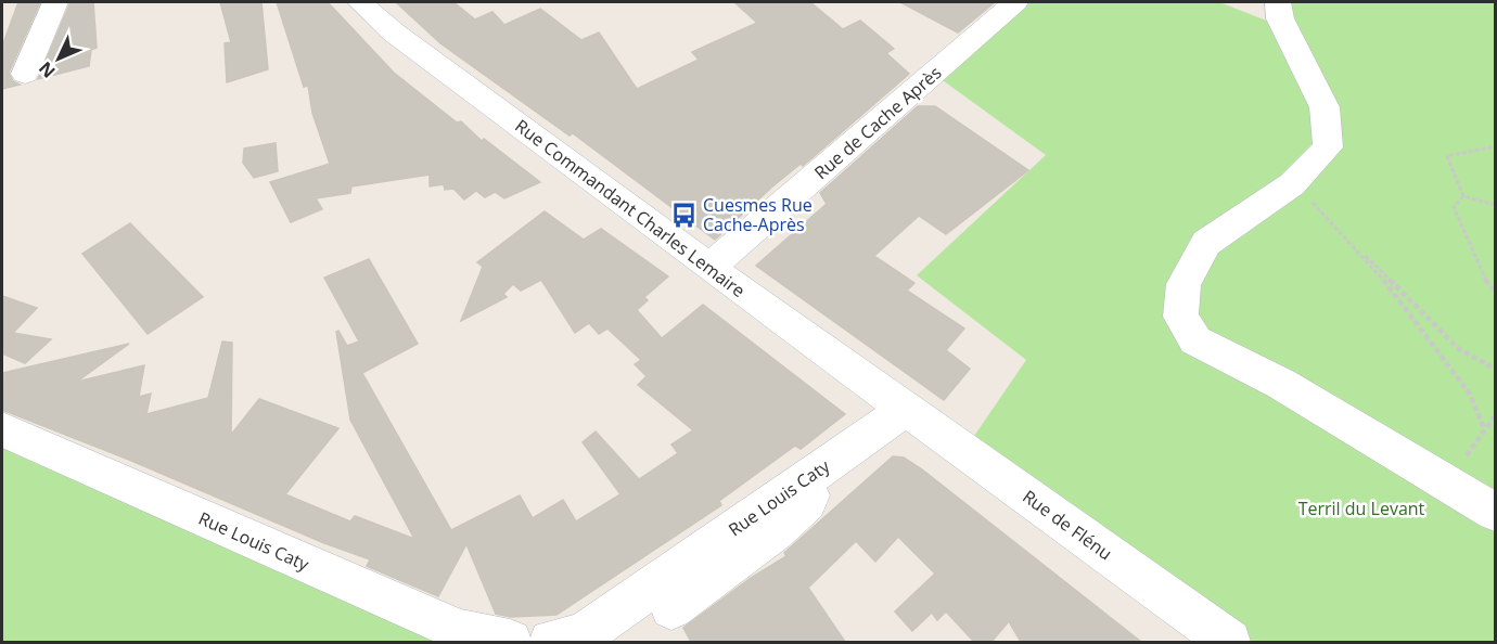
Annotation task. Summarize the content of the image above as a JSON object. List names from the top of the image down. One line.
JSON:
{"streets":{"street":["Rue de Cache Après","Rue Commandant Charles Lemaire","Rue Louis Caty","Rue de Flénu"]},"crossings":[["Rue de Cache Après","Rue Commandant Charles Lemaire"],["Rue Commandant Charles Lemaire","Rue Louis Caty"],["Rue Commandant Charles Lemaire","Rue de Flénu"],["Rue Louis Caty","Rue de Flénu"]],"parks":["Terril du Levant"],"places":{"bus stop":["Cuesmes Rue Cache-Après"]},"north":"bottom left"}
